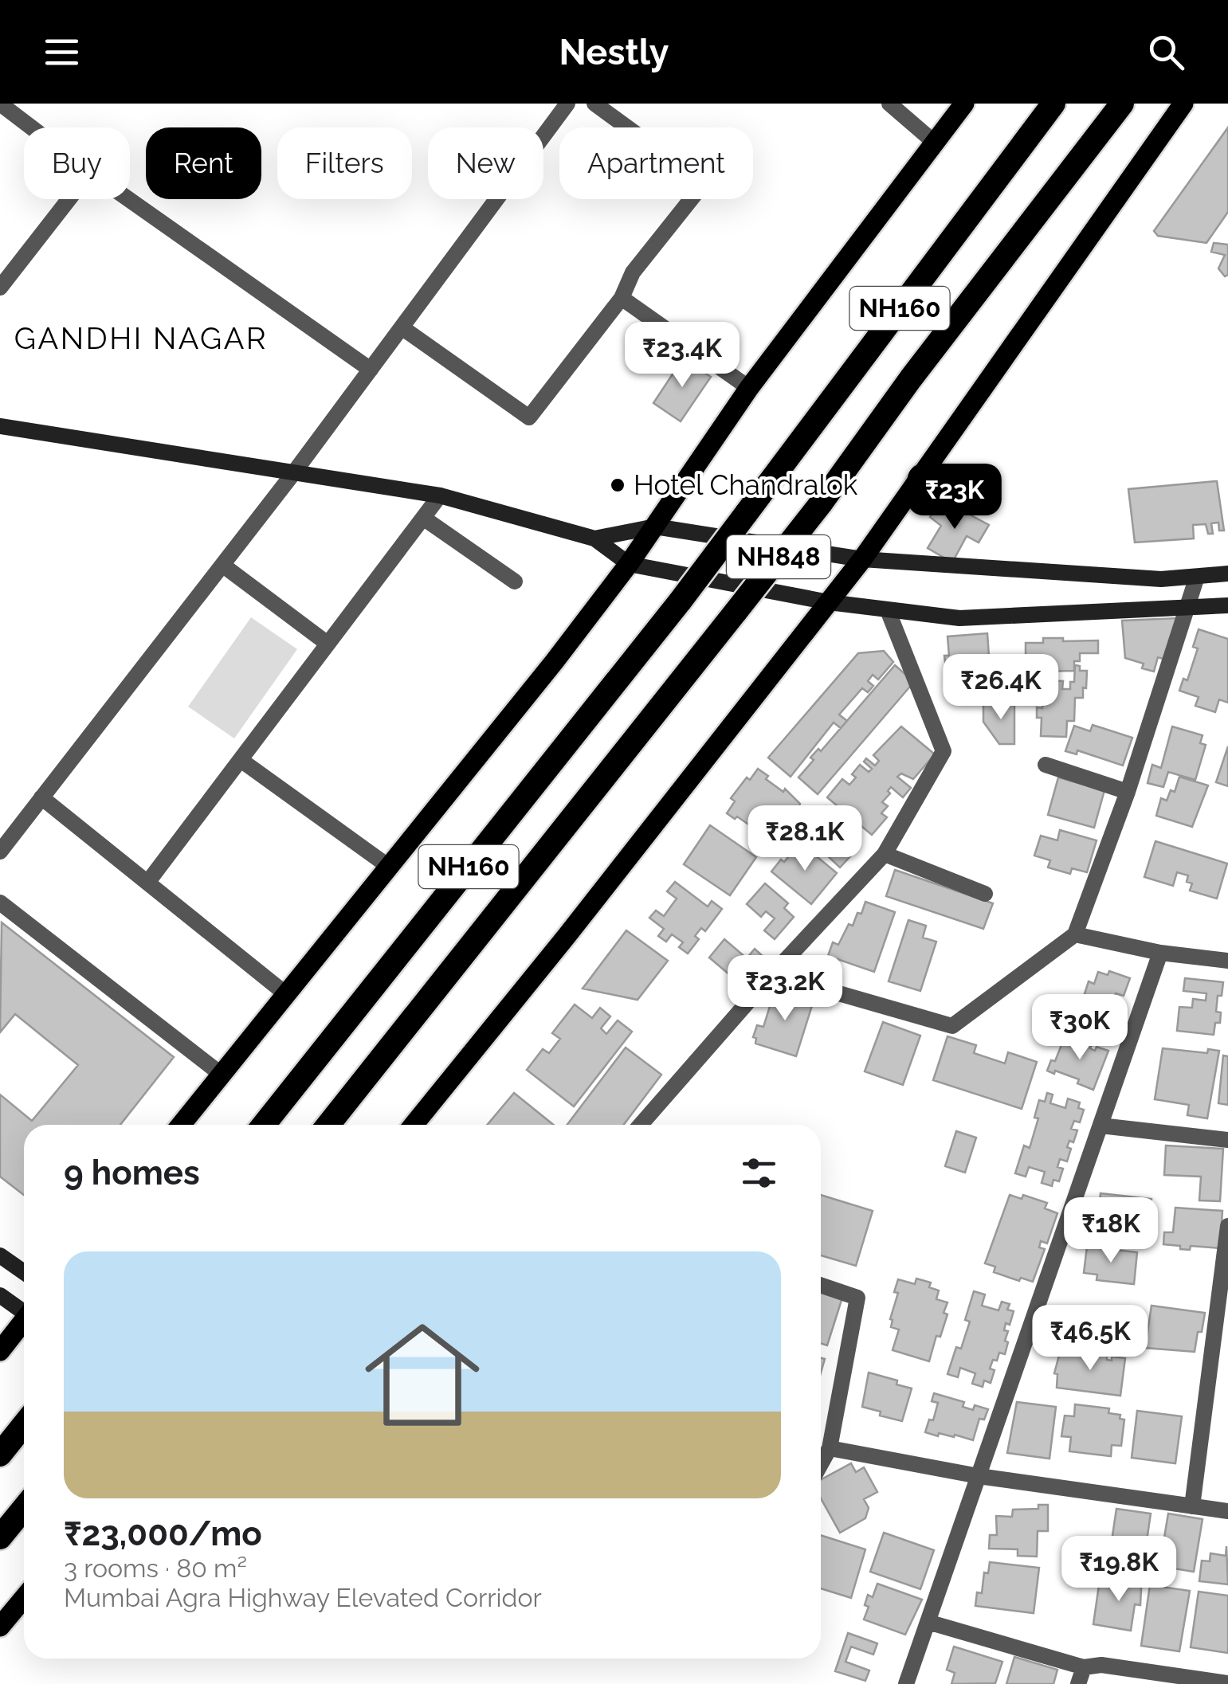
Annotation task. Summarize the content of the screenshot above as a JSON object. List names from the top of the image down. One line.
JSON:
{"streets":{"highway":["NH160","NH848"]},"crossings":[["NH160","NH848"]],"districts":["GANDHI NAGAR"],"places":["Hotel Chandralok"],"page":{"header":"Nestly","chip":["Buy","Rent","Filters","New","Apartment"],"price":["₹23.4K","₹23K","₹26.4K","₹28.1K","₹23.2K","₹30K","₹18K","₹46.5K","₹19.8K"],"heading":"9 homes","list":[{"name":"₹23,000/mo","note":"3 rooms · 80 m² · Mumbai Agra Highway Elevated Corridor"}]}}
